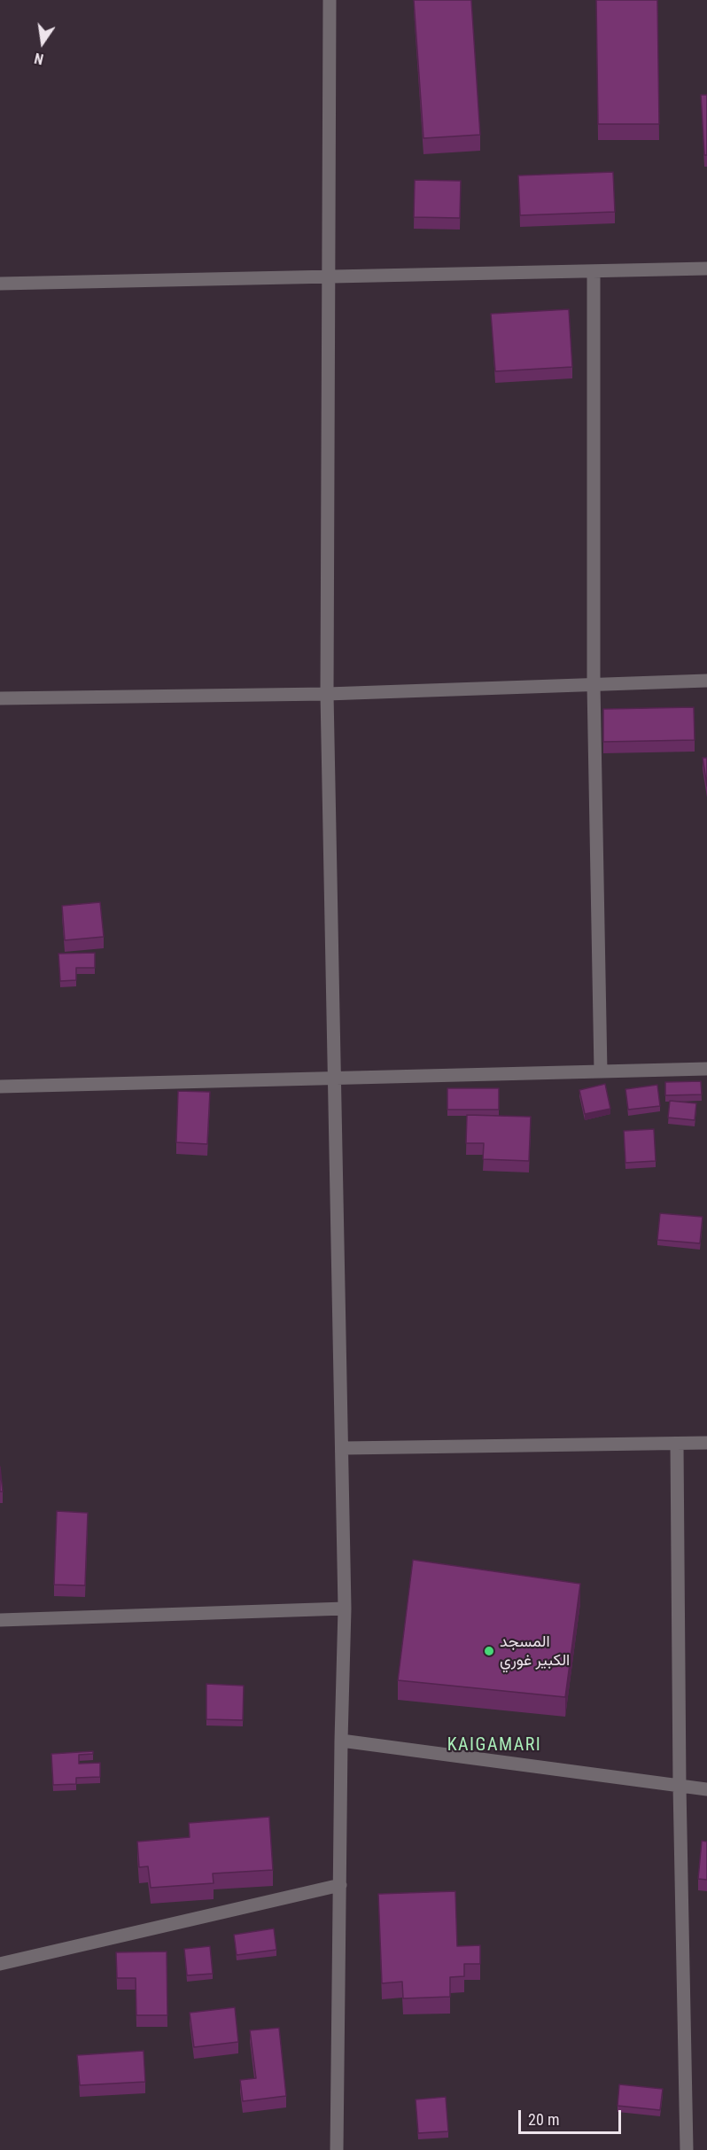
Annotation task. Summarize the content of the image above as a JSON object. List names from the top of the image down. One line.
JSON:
{"districts":["KAIGAMARI"],"places":["المسجد الكبير غوري"],"scale_bar":"20 m","north":"bottom"}
